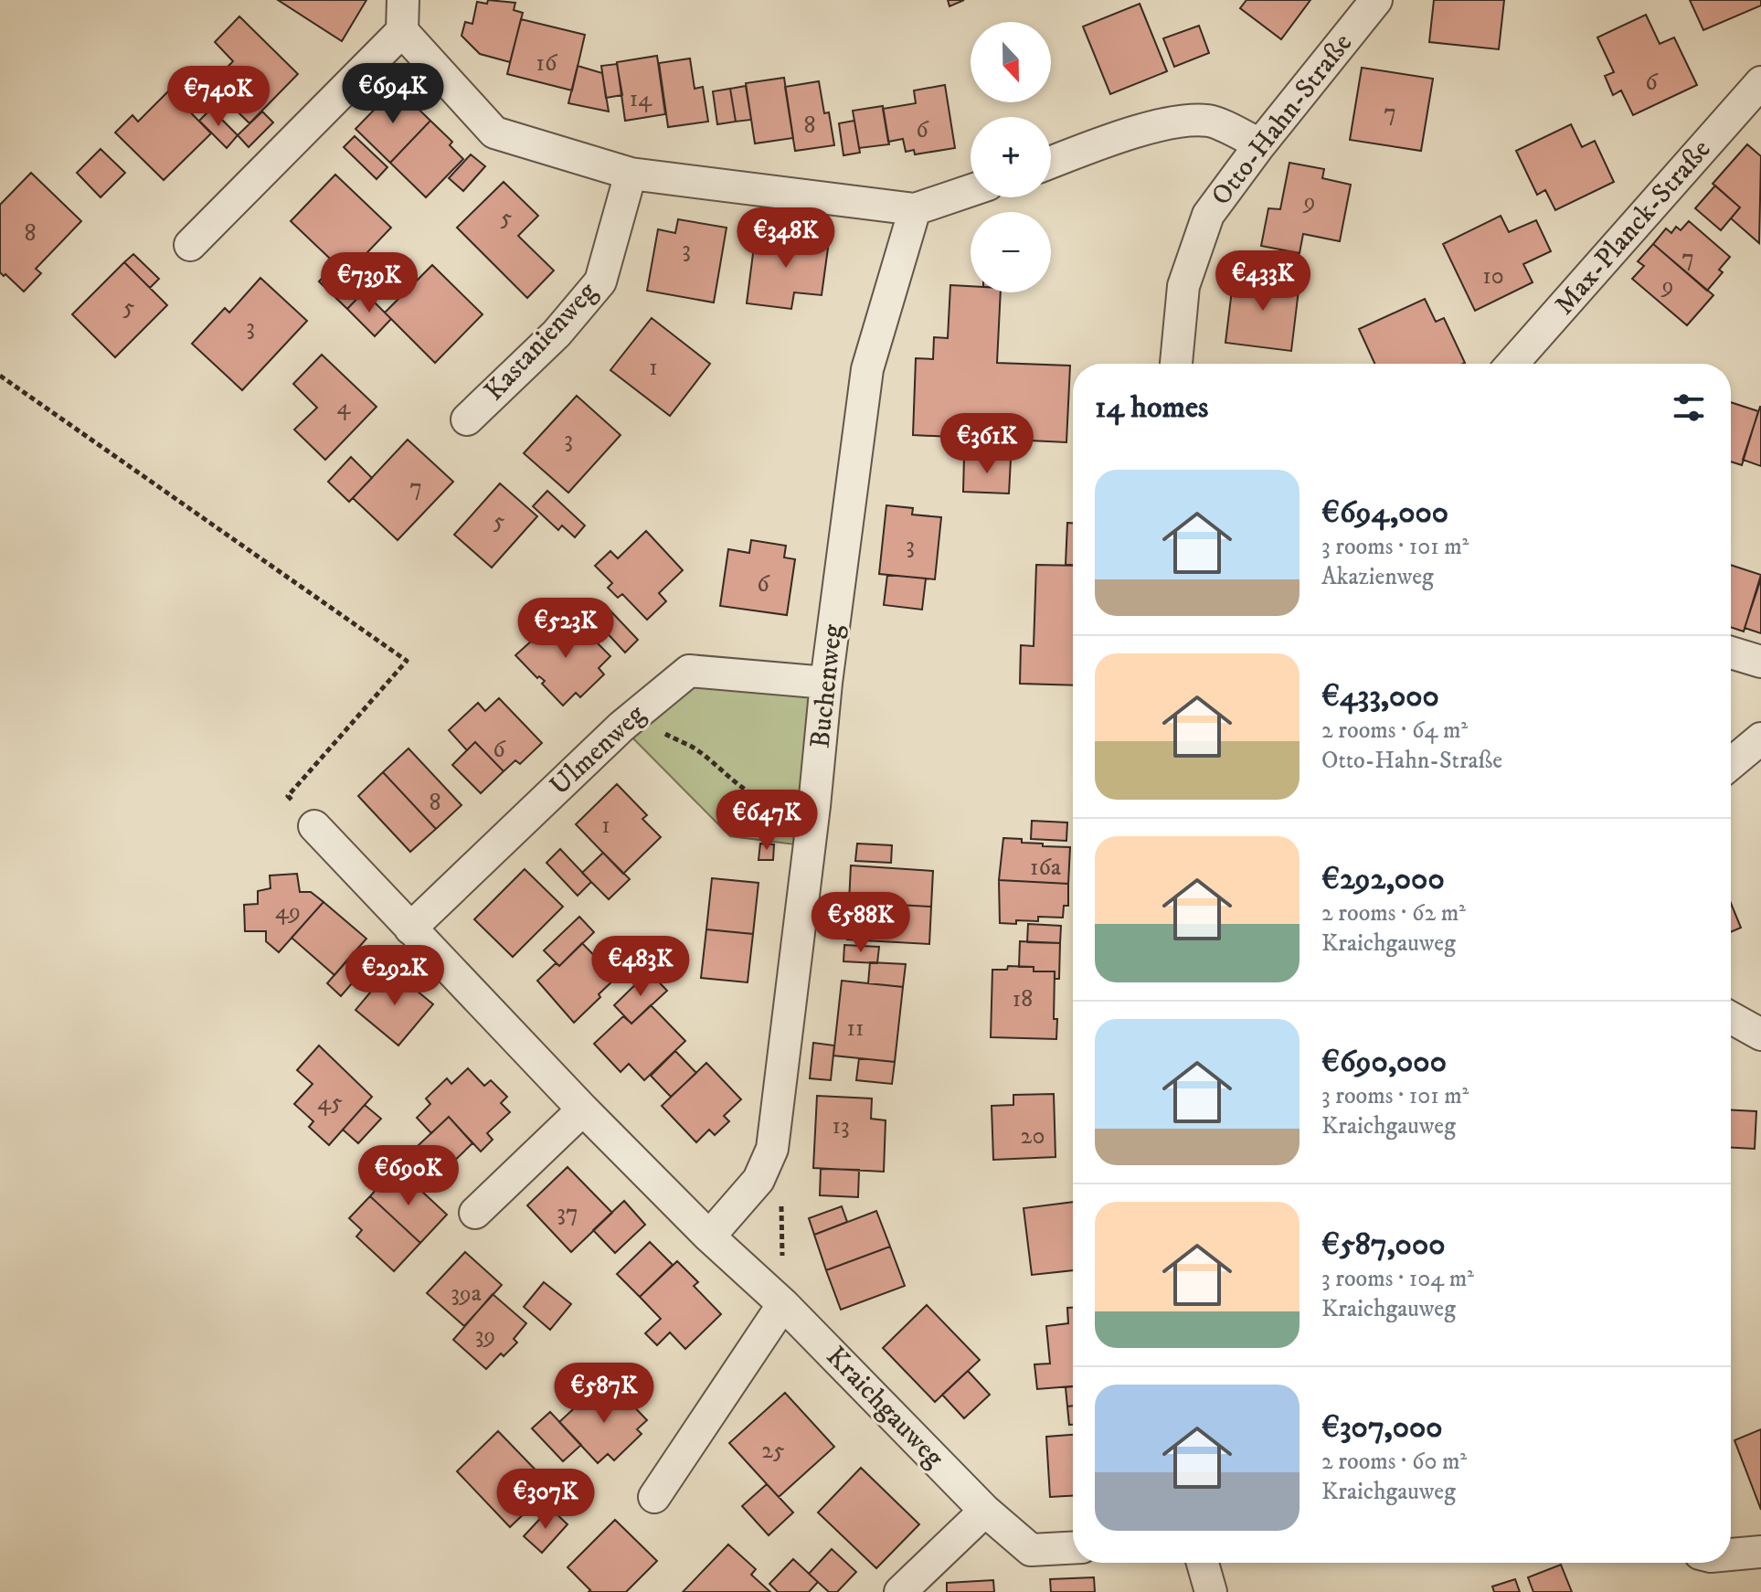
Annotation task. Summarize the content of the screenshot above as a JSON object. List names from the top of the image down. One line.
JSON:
{"streets":{"street":["Otto-Hahn-Straße","Max-Planck-Straße","Kastanienweg","Buchenweg","Ulmenweg","Kraichgauweg"]},"crossings":[["Buchenweg","Ulmenweg"],["Buchenweg","Kraichgauweg"],["Ulmenweg","Kraichgauweg"]],"house_numbers":["16","6","14","7","8","6","9","5","8","3","7","10","9","5","3","1","4","3","7","5","3","6","6","8","1","16a","49","18","11","45","13","20","37","39a","39","25"],"north":"bottom","page":{"map_buttons":["+","−"],"price":["€694K","€740K","€348K","€433K","€739K","€361K","€523K","€647K","€588K","€483K","€292K","€690K","€587K","€307K"],"heading":"14 homes","list":[{"name":"€694,000","note":"3 rooms · 101 m² · Akazienweg"},{"name":"€433,000","note":"2 rooms · 64 m² · Otto-Hahn-Straße"},{"name":"€292,000","note":"2 rooms · 62 m² · Kraichgauweg"},{"name":"€690,000","note":"3 rooms · 101 m² · Kraichgauweg"},{"name":"€587,000","note":"3 rooms · 104 m² · Kraichgauweg"},{"name":"€307,000","note":"2 rooms · 60 m² · Kraichgauweg"}]}}
